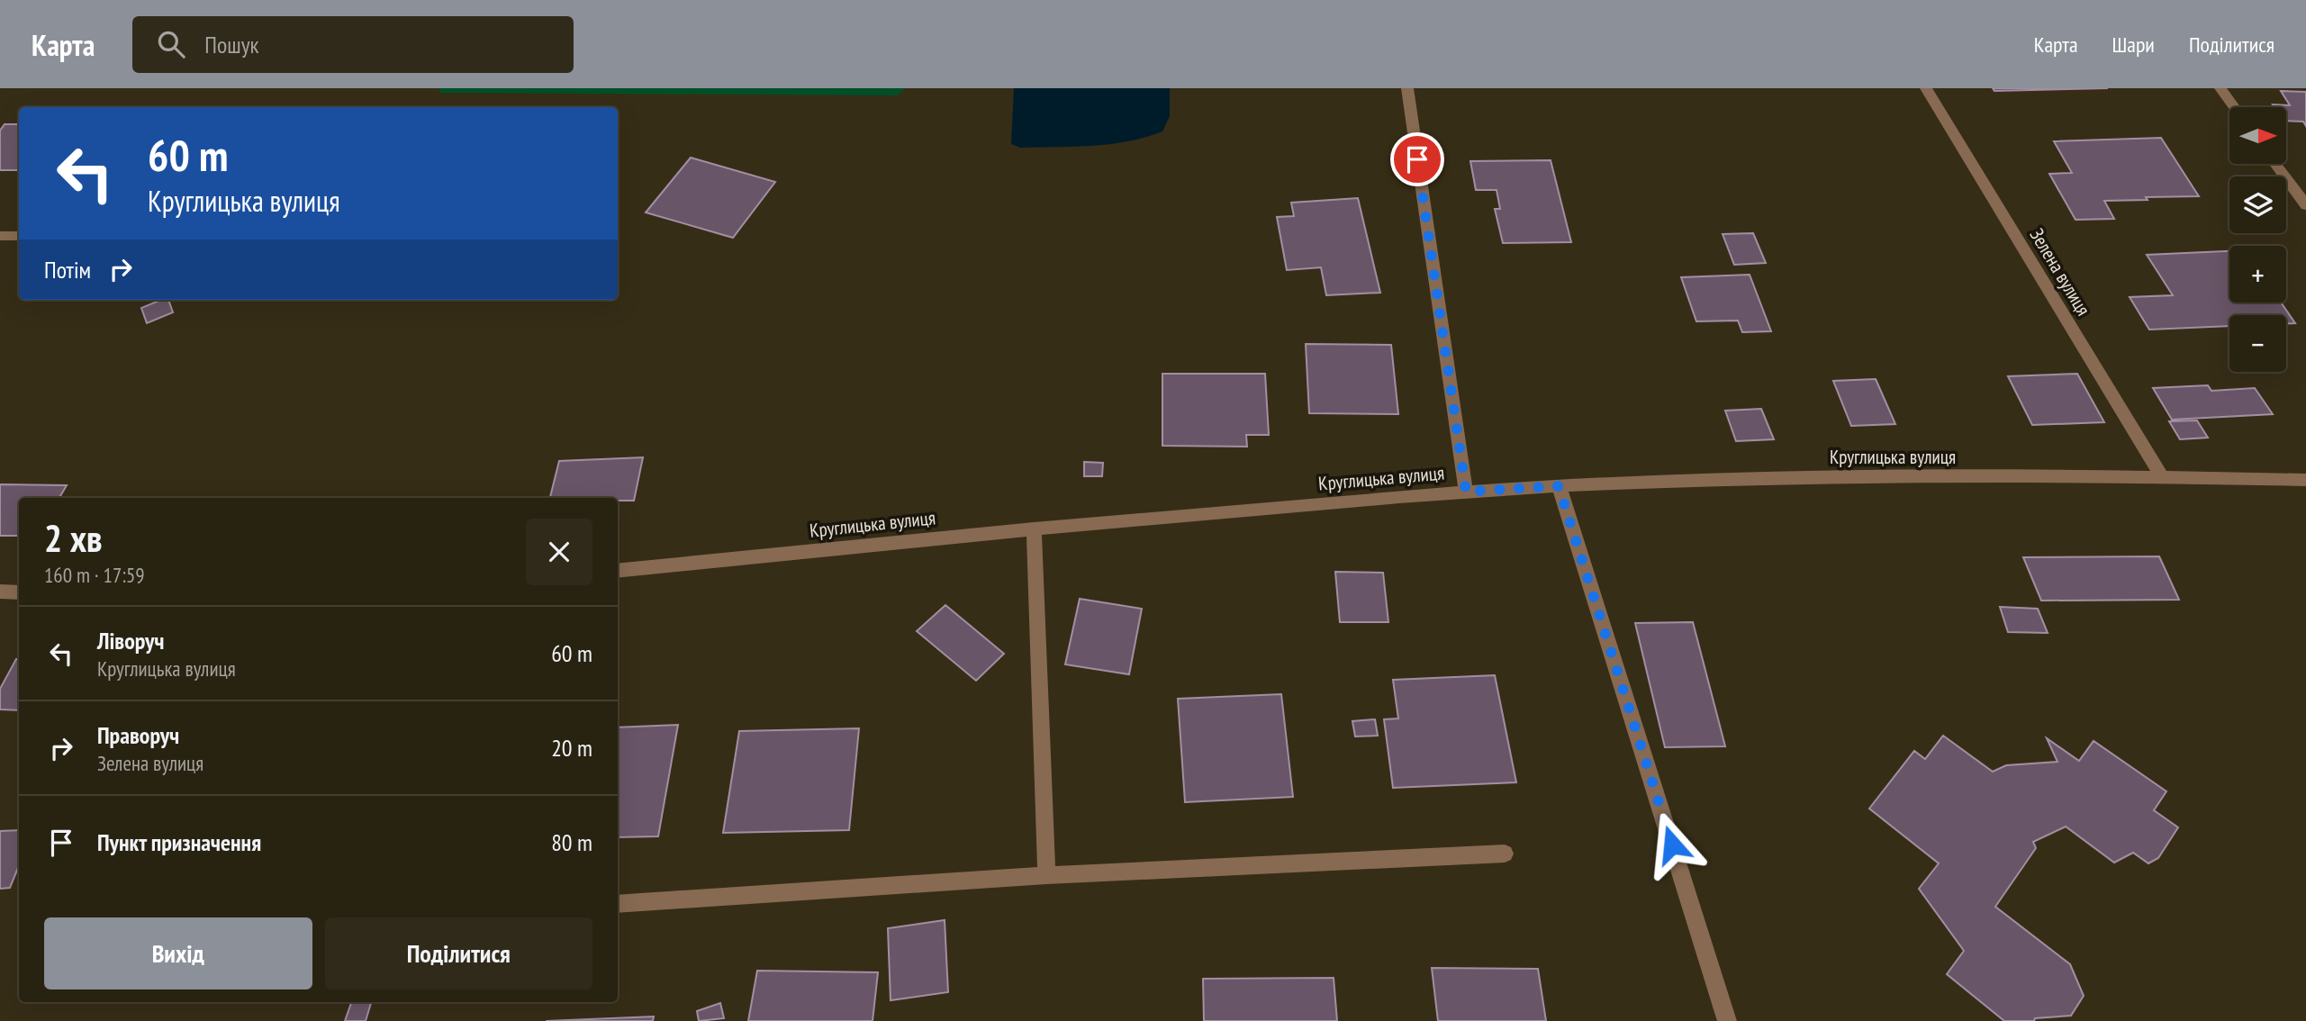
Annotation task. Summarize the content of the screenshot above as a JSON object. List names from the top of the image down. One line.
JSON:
{"streets":{"street":["Зелена вулиця","Круглицька вулиця"]},"crossings":[["Зелена вулиця","Круглицька вулиця"]],"north":"right","page":{"header":"Карта","search":"Пошук","nav":["Карта","Шари","Поділитися"],"map_buttons":["+","−"],"turn":["60 m","Круглицька вулиця"],"then":"Потім","heading":["2 хв","160 m · 17:59"],"list":[{"name":"Ліворуч","note":"Круглицька вулиця","value":"60 m"},{"name":"Праворуч","note":"Зелена вулиця","value":"20 m"},{"name":"Пункт призначення","value":"80 m"}],"buttons":["Вихід","Поділитися"]}}
